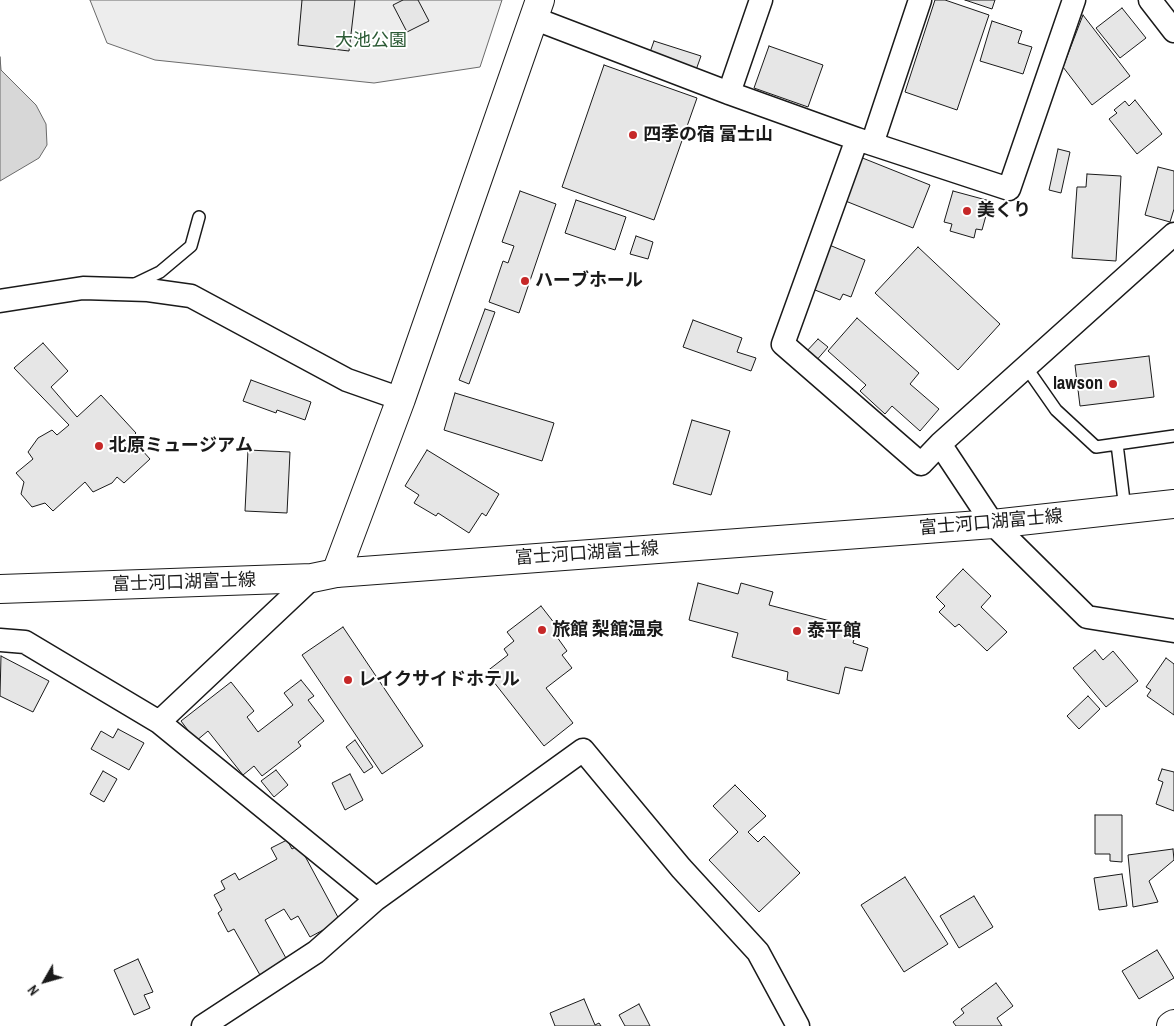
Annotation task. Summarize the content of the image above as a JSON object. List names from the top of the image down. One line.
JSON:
{"streets":{"main road":["富士河口湖富士線"]},"parks":["大池公園"],"places":["四季の宿 富士山","美くり","ハーブホール","lawson","北原ミュージアム","旅館 梨館温泉","泰平館","レイクサイドホテル"],"north":"bottom left"}
